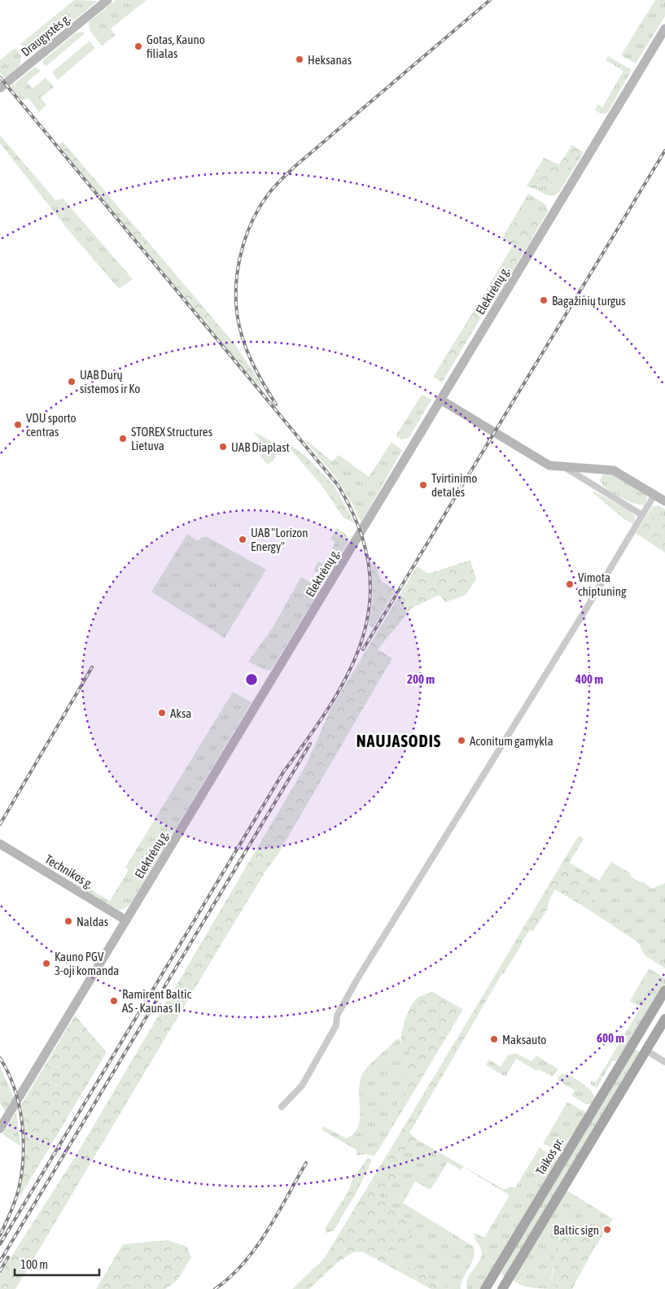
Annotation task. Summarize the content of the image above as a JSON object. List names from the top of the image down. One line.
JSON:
{"streets":{"main road":["Taikos pr."],"street":["Draugystės g.","Elektrėnų g.","Technikos g."]},"crossings":[["Elektrėnų g.","Technikos g."]],"districts":["NAUJASODIS"],"places":["Gotas, Kauno filialas","Heksanas","Bagažinių turgus","UAB Durų sistemos ir Ko","VDU sporto centras","STOREX Structures Lietuva","UAB Diaplast","Tvirtinimo detalės","UAB \"Lorizon Energy\"","Vimota chiptuning","Aksa","Aconitum gamykla","Naldas","Kauno PGV 3-oji komanda","Ramirent Baltic AS - Kaunas II","Maksauto","Baltic sign"],"scale_bar":"100 m","rings":["200 m","400 m","600 m"]}
